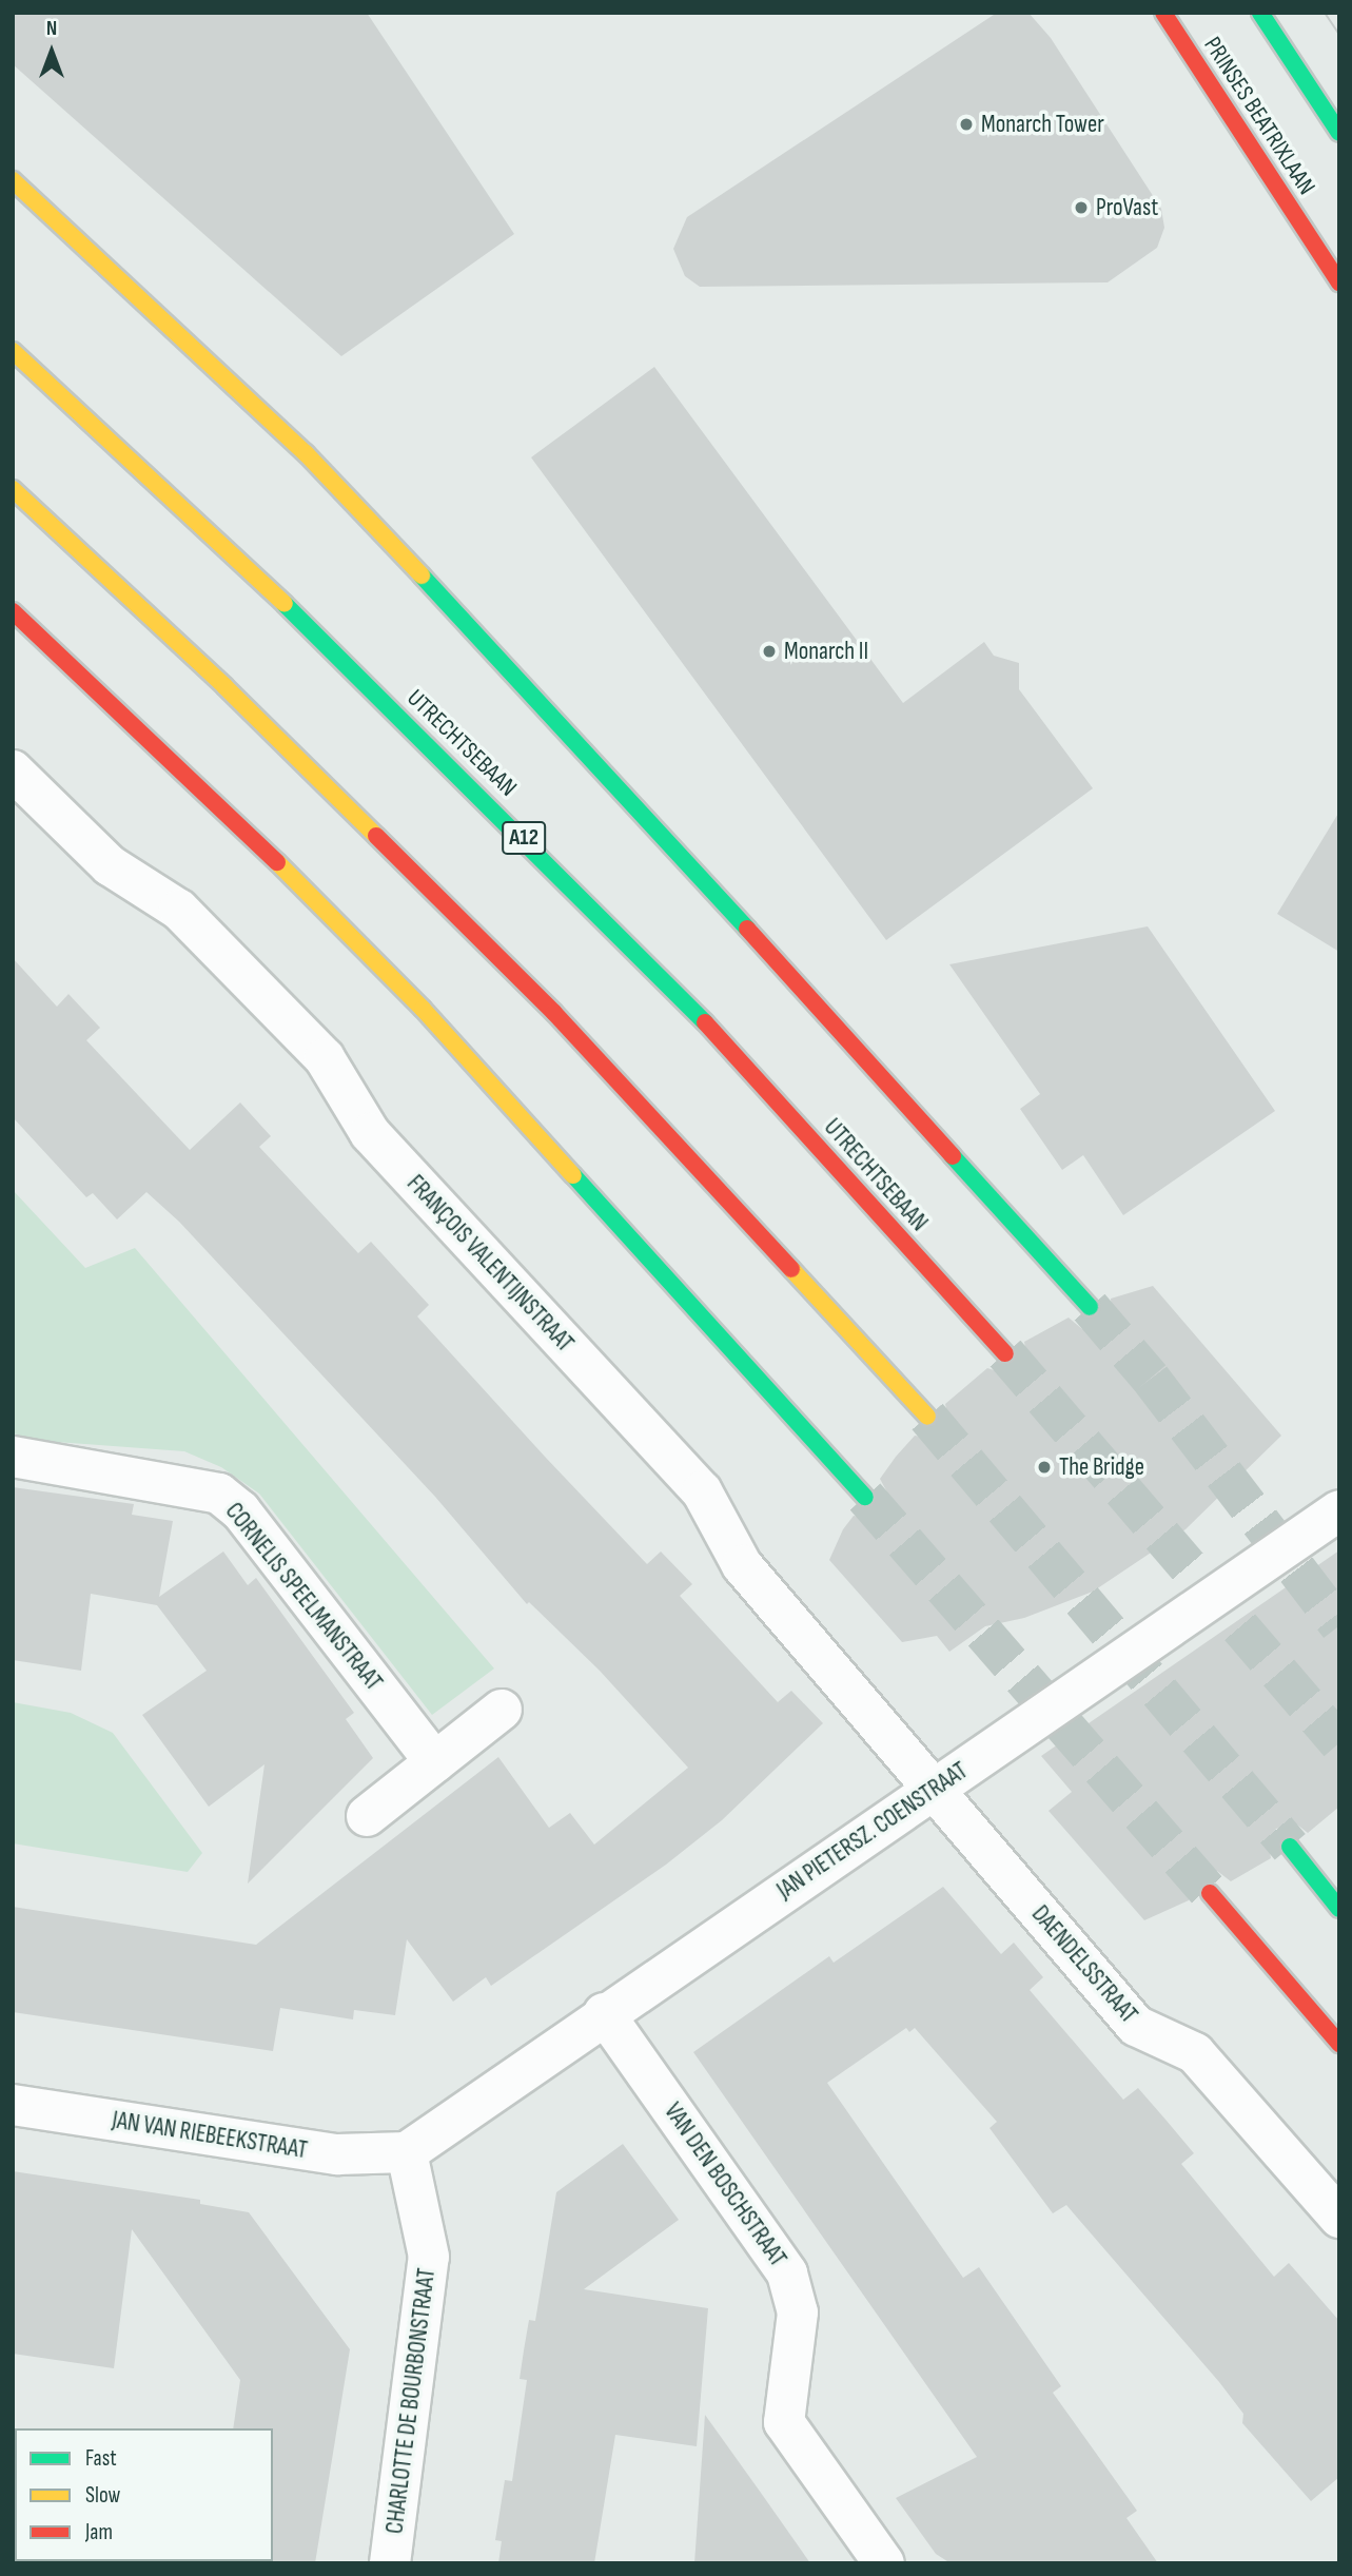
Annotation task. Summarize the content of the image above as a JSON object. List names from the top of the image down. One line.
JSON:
{"streets":{"main road":["PRINSES BEATRIXLAAN","UTRECHTSEBAAN","A12"],"street":["FRANÇOIS VALENTIJNSTRAAT","CORNELIS SPEELMANSTRAAT","JAN PIETERSZ. COENSTRAAT","DAENDELSSTRAAT","JAN VAN RIEBEEKSTRAAT","VAN DEN BOSCHSTRAAT","CHARLOTTE DE BOURBONSTRAAT"]},"crossings":[["FRANÇOIS VALENTIJNSTRAAT","JAN PIETERSZ. COENSTRAAT"],["FRANÇOIS VALENTIJNSTRAAT","DAENDELSSTRAAT"],["JAN PIETERSZ. COENSTRAAT","DAENDELSSTRAAT"],["JAN PIETERSZ. COENSTRAAT","JAN VAN RIEBEEKSTRAAT"],["JAN PIETERSZ. COENSTRAAT","VAN DEN BOSCHSTRAAT"],["JAN PIETERSZ. COENSTRAAT","CHARLOTTE DE BOURBONSTRAAT"],["JAN VAN RIEBEEKSTRAAT","CHARLOTTE DE BOURBONSTRAAT"]],"places":["Monarch Tower","ProVast","Monarch II","The Bridge"],"legend":["Fast","Slow","Jam"],"north":"top"}
